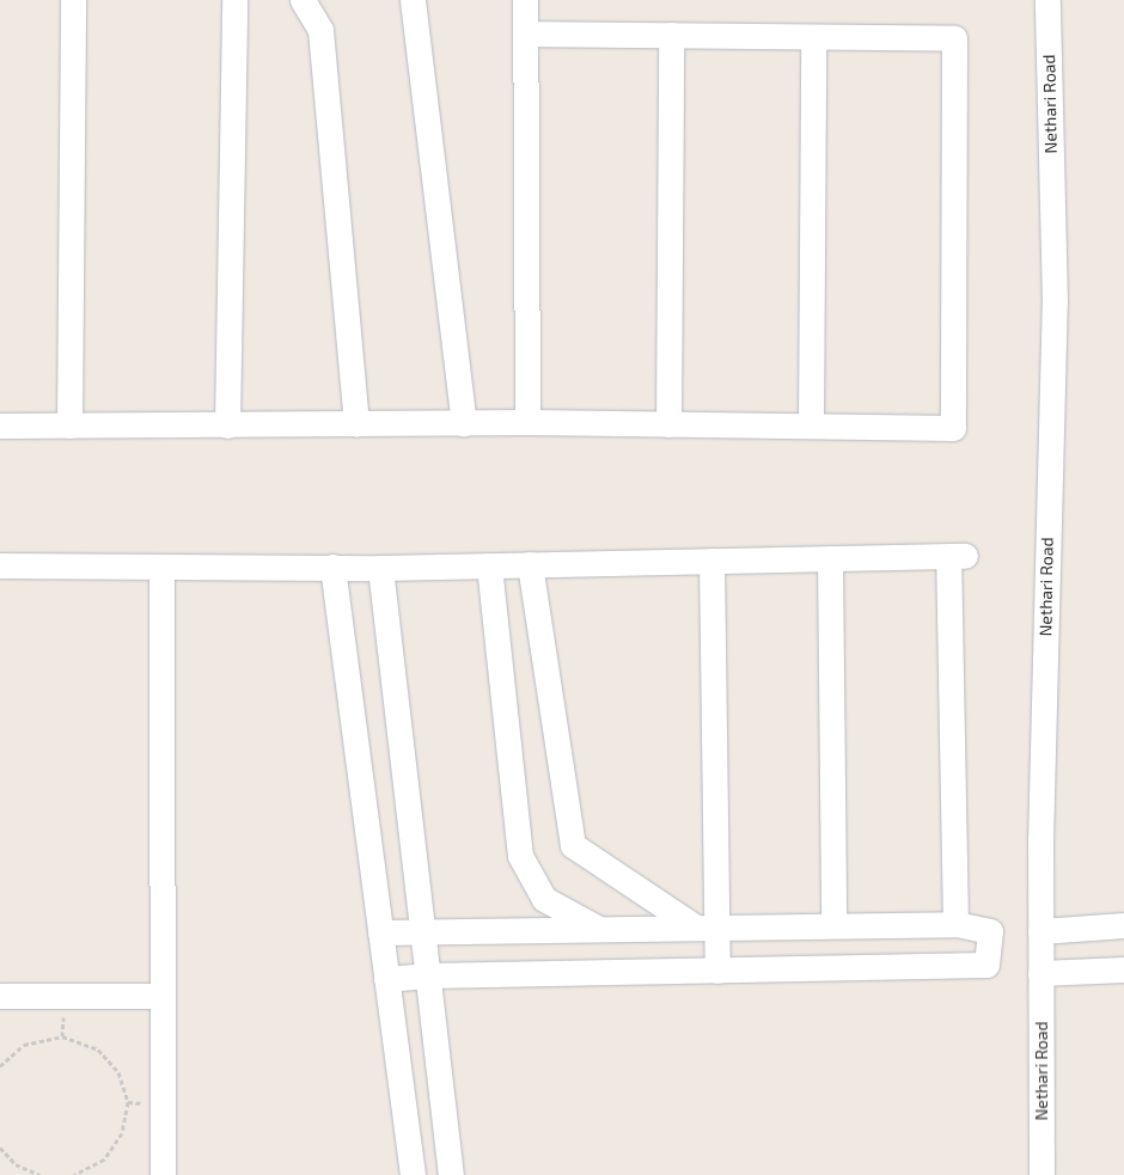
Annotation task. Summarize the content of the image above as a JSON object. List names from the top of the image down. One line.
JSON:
{"streets":{"street":["Nethari Road"]}}
